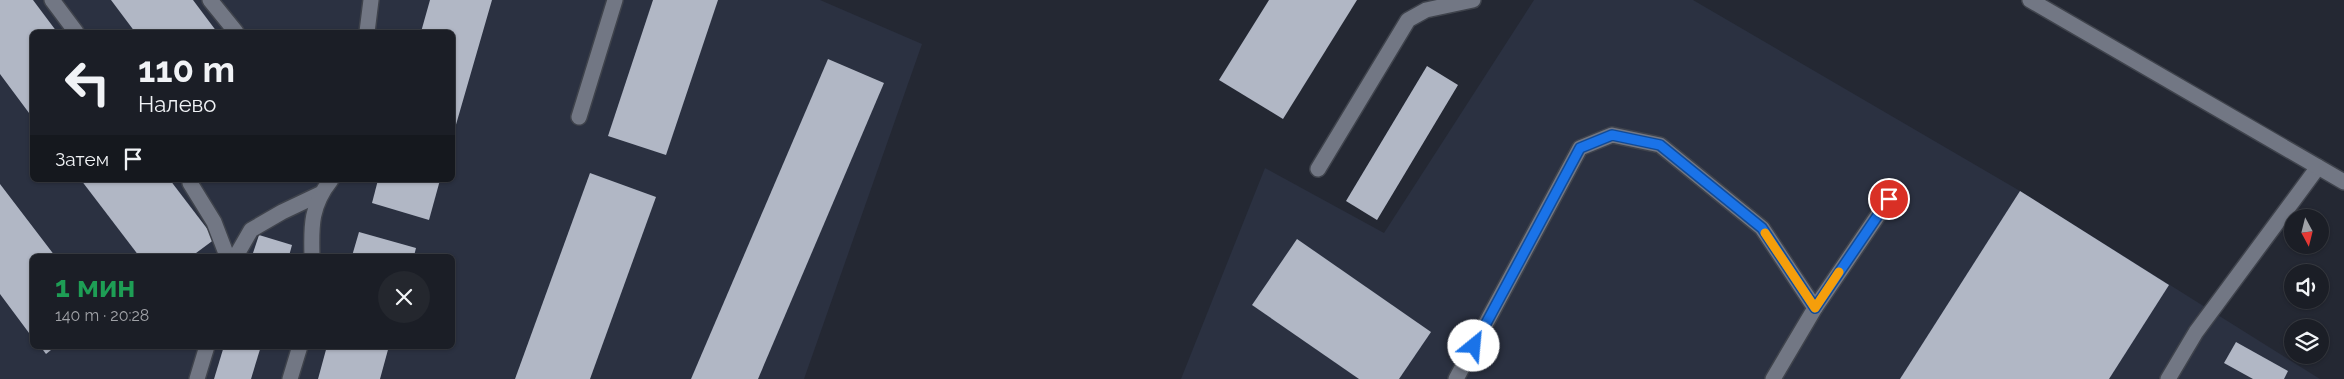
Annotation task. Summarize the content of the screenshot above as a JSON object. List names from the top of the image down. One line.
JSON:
{"north":"bottom","page":{"turn":["110 m","Налево"],"then":"Затем","heading":["1 мин","140 m · 20:28"]}}
